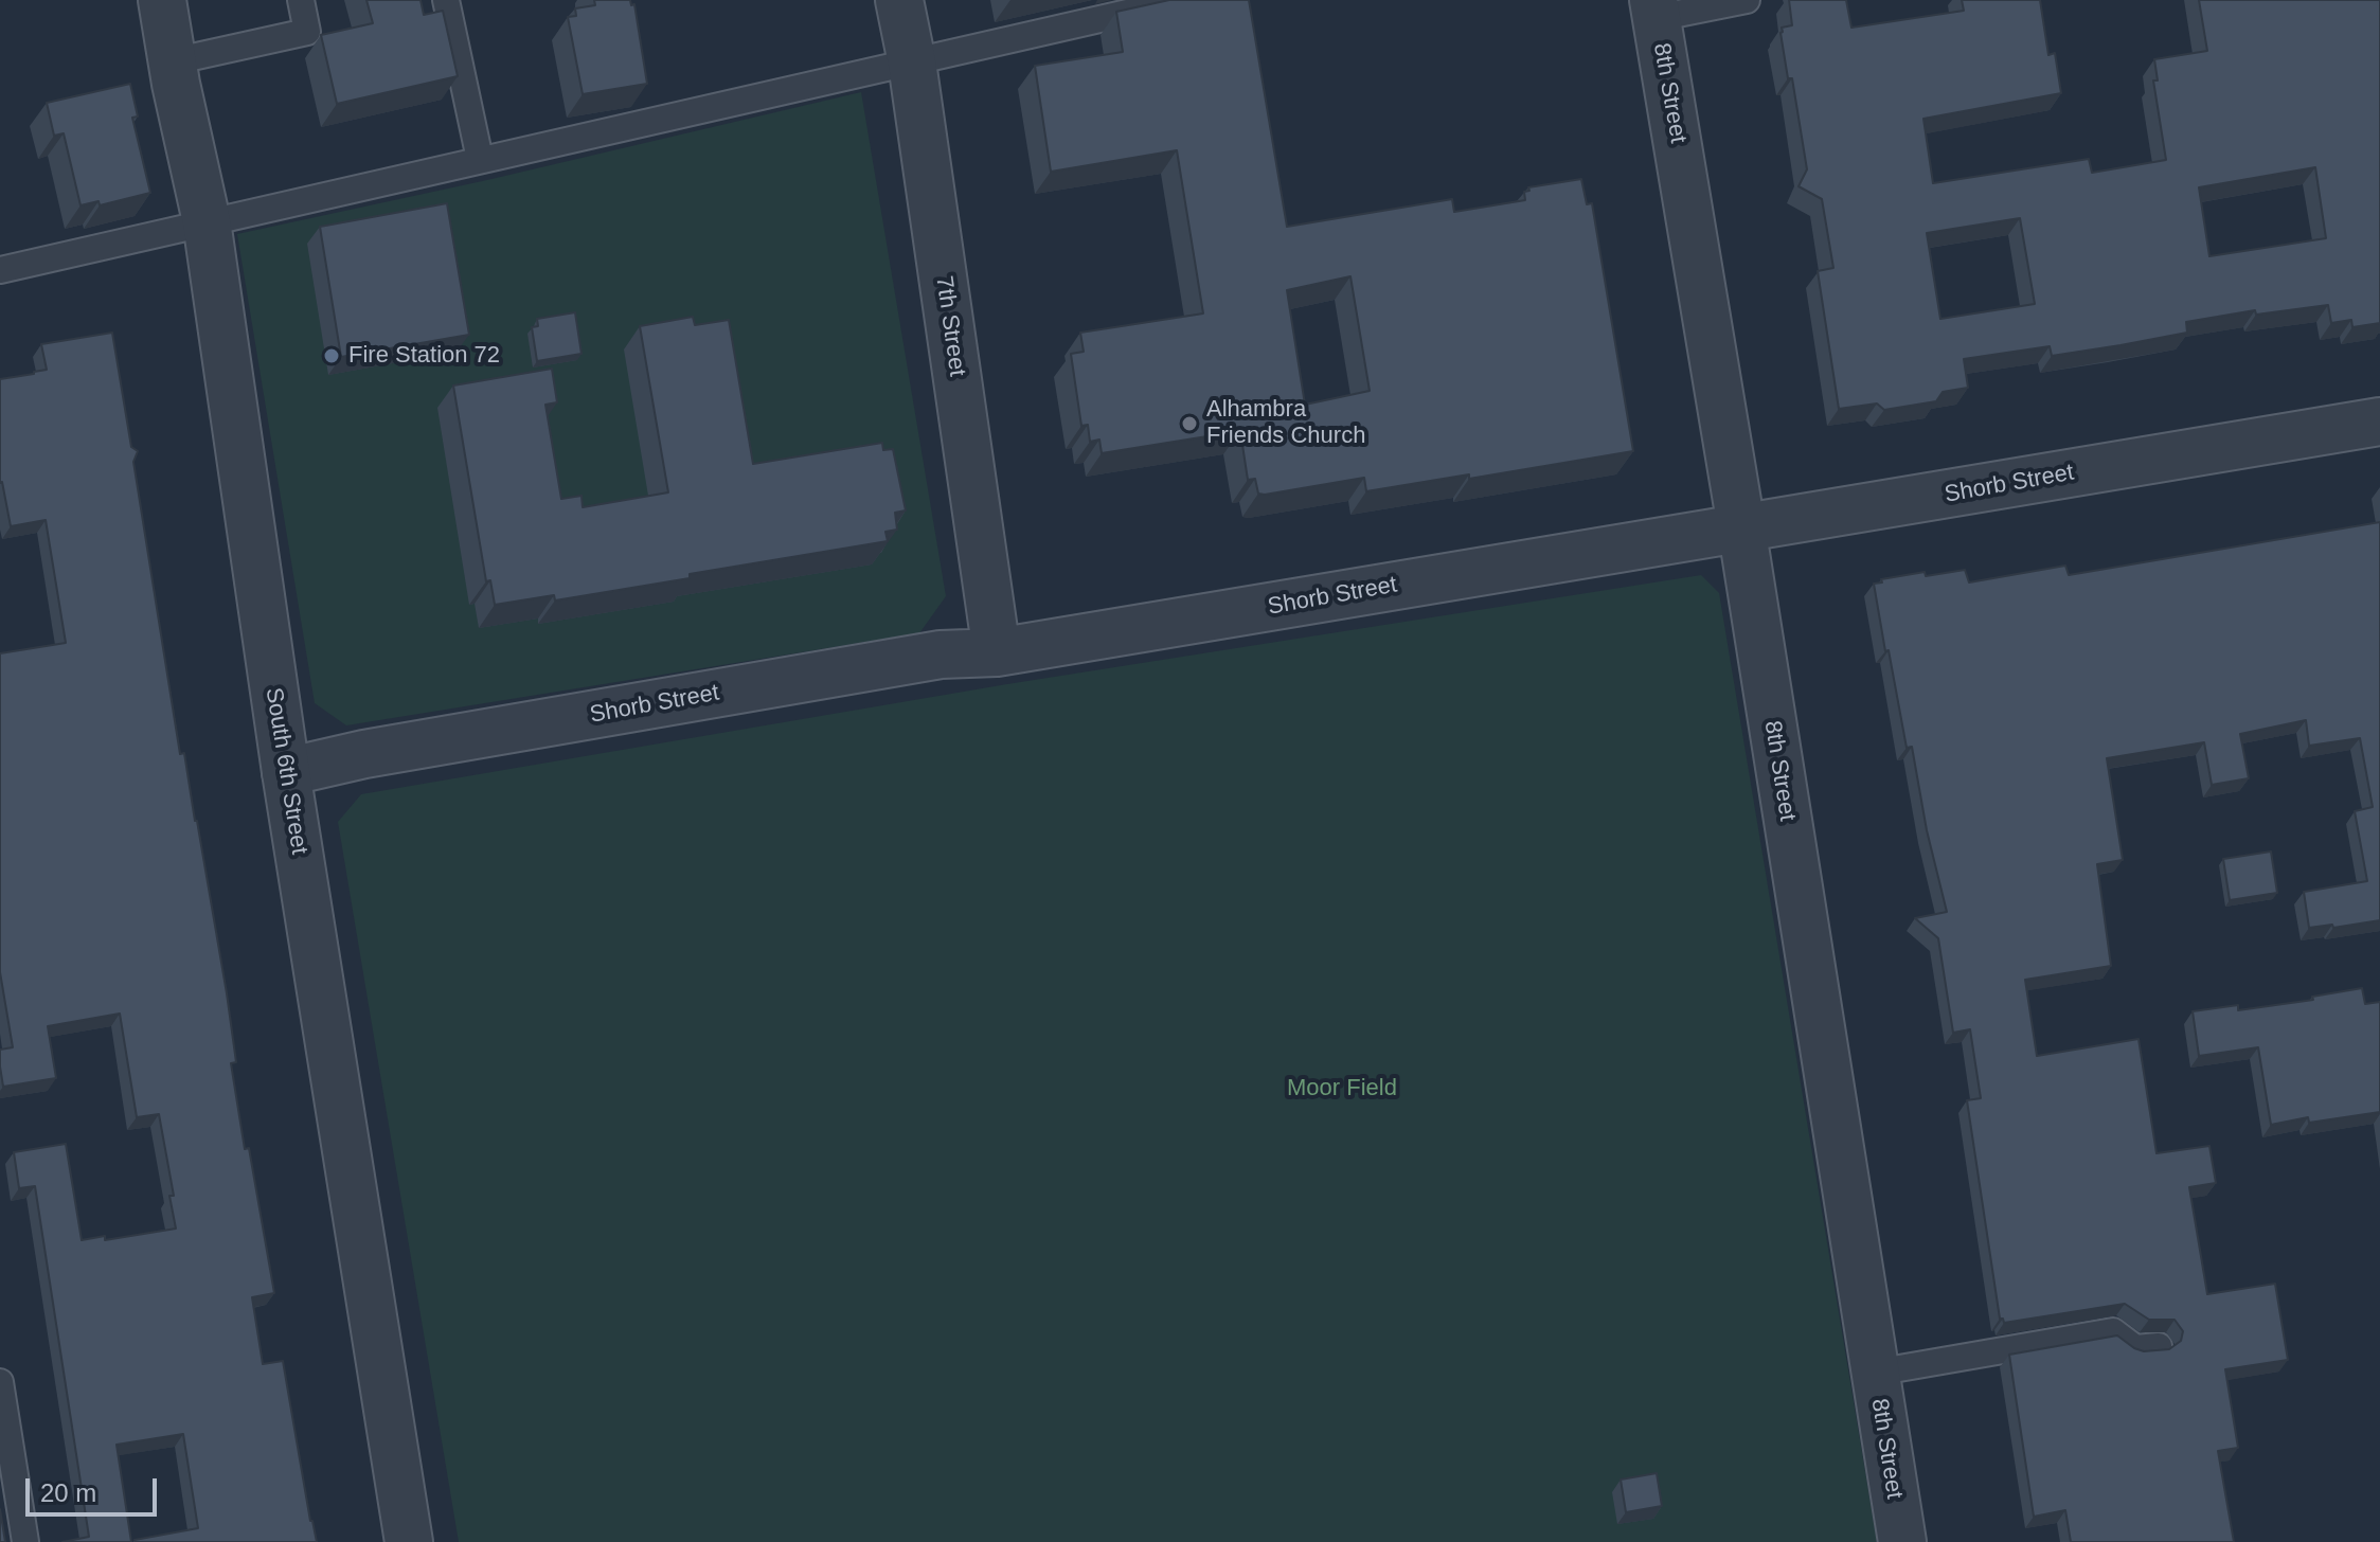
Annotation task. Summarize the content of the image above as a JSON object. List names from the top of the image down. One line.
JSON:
{"streets":{"street":["8th Street","7th Street","Shorb Street","South 6th Street"]},"crossings":[["8th Street","Shorb Street"],["7th Street","Shorb Street"],["Shorb Street","South 6th Street"]],"parks":["Moor Field"],"places":["Fire Station 72","Alhambra Friends Church"],"scale_bar":"20 m"}
